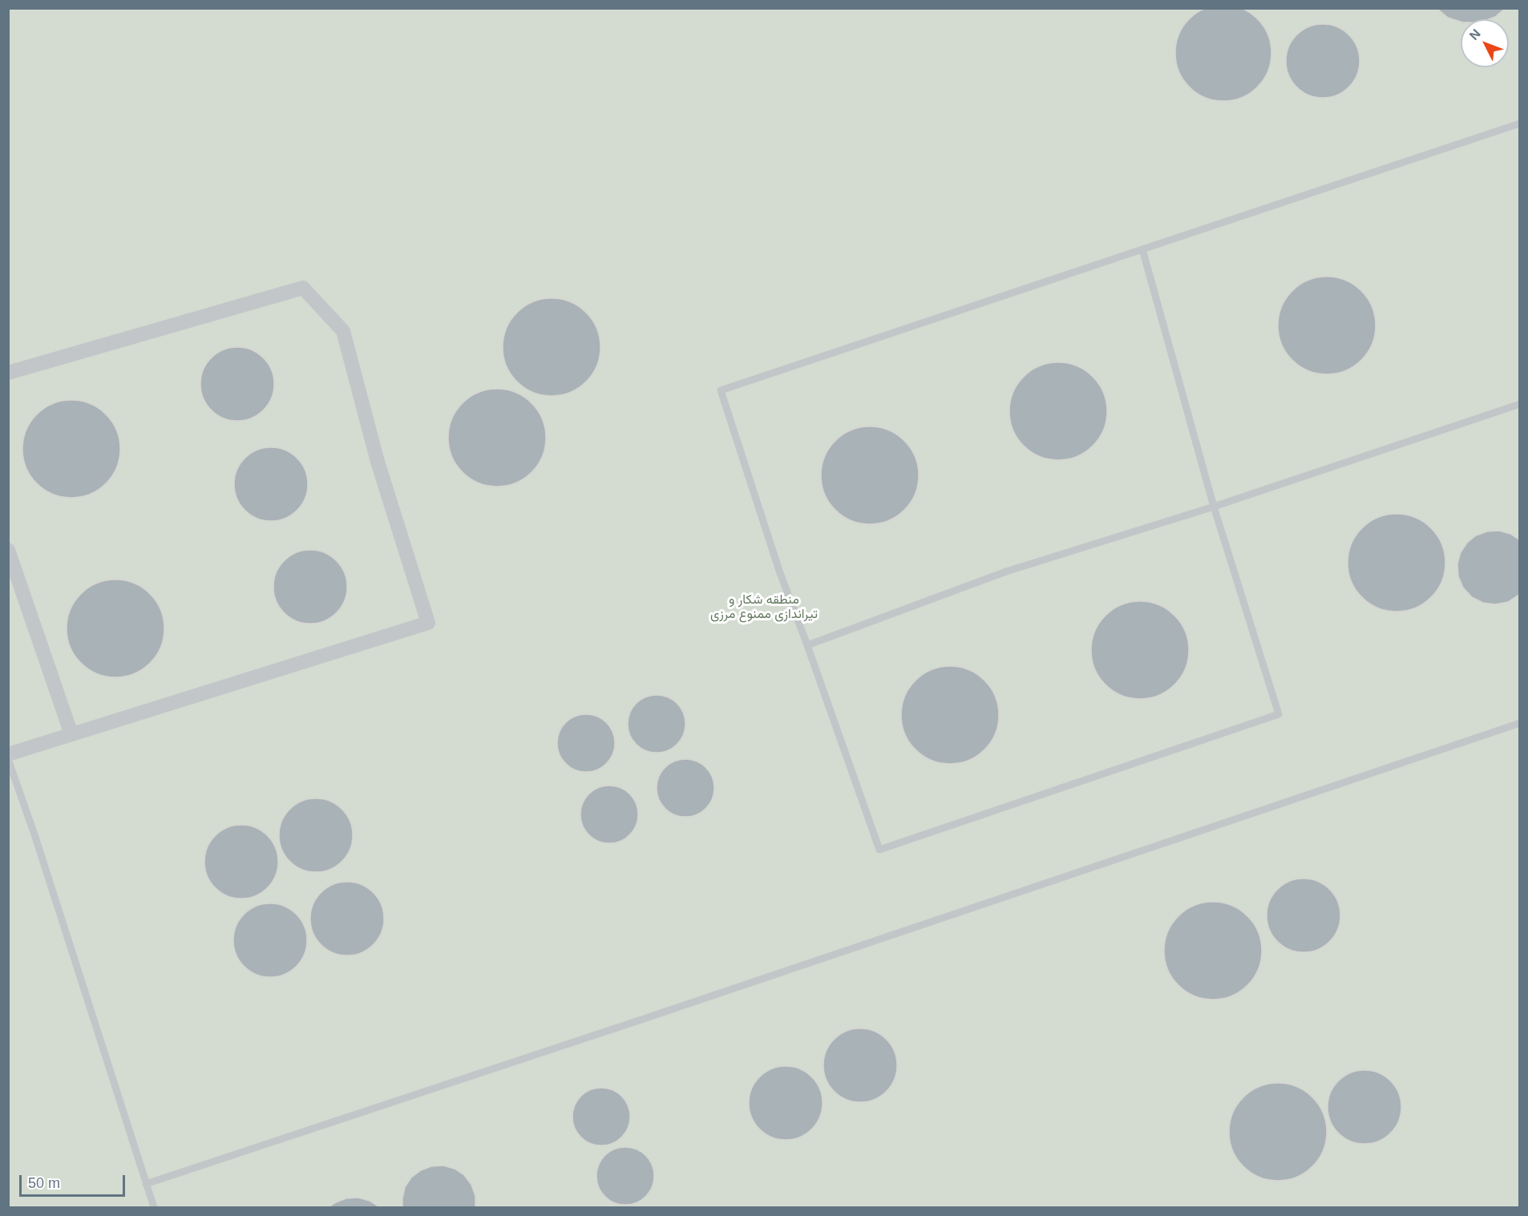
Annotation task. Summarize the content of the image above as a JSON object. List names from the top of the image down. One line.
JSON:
{"parks":["منطقه شکار و تیراندازی ممنوع مرزی"],"scale_bar":"50 m","north":"top left"}
